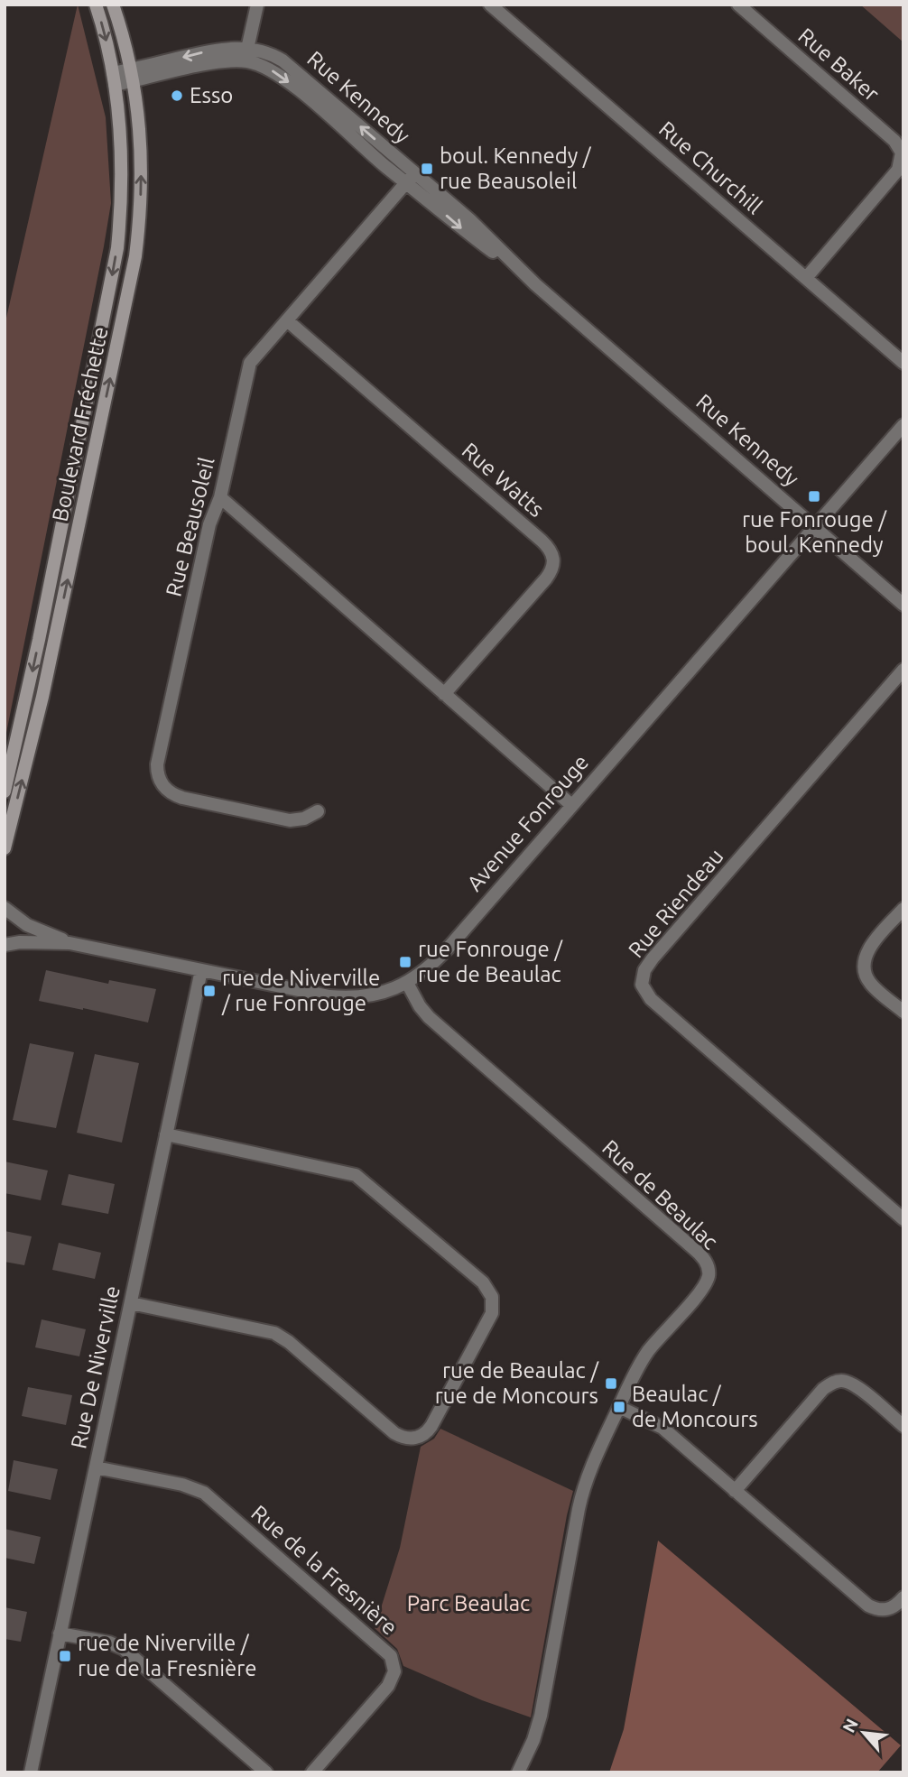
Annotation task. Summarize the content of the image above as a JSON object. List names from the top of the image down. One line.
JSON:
{"streets":{"main road":["Boulevard Fréchette"],"street":["Rue Baker","Rue Kennedy","Rue Churchill","Rue Watts","Rue Beausoleil","Avenue Fonrouge","Rue Riendeau","Rue de Beaulac","Rue De Niverville","Rue de la Fresnière"]},"crossings":[["Rue Baker","Rue Churchill"],["Rue Kennedy","Boulevard Fréchette"],["Rue Kennedy","Rue Beausoleil"],["Rue Kennedy","Avenue Fonrouge"],["Rue Watts","Rue Beausoleil"],["Avenue Fonrouge","Rue de Beaulac"],["Avenue Fonrouge","Rue De Niverville"],["Rue De Niverville","Rue de la Fresnière"]],"parks":["Parc Beaulac"],"places":{"other":["Esso"],"transit":["boul. Kennedy / rue Beausoleil","rue Fonrouge / boul. Kennedy","rue Fonrouge / rue de Beaulac","rue de Niverville / rue Fonrouge","rue de Beaulac / rue de Moncours","Beaulac / de Moncours","rue de Niverville / rue de la Fresnière"]},"north":"top left"}
